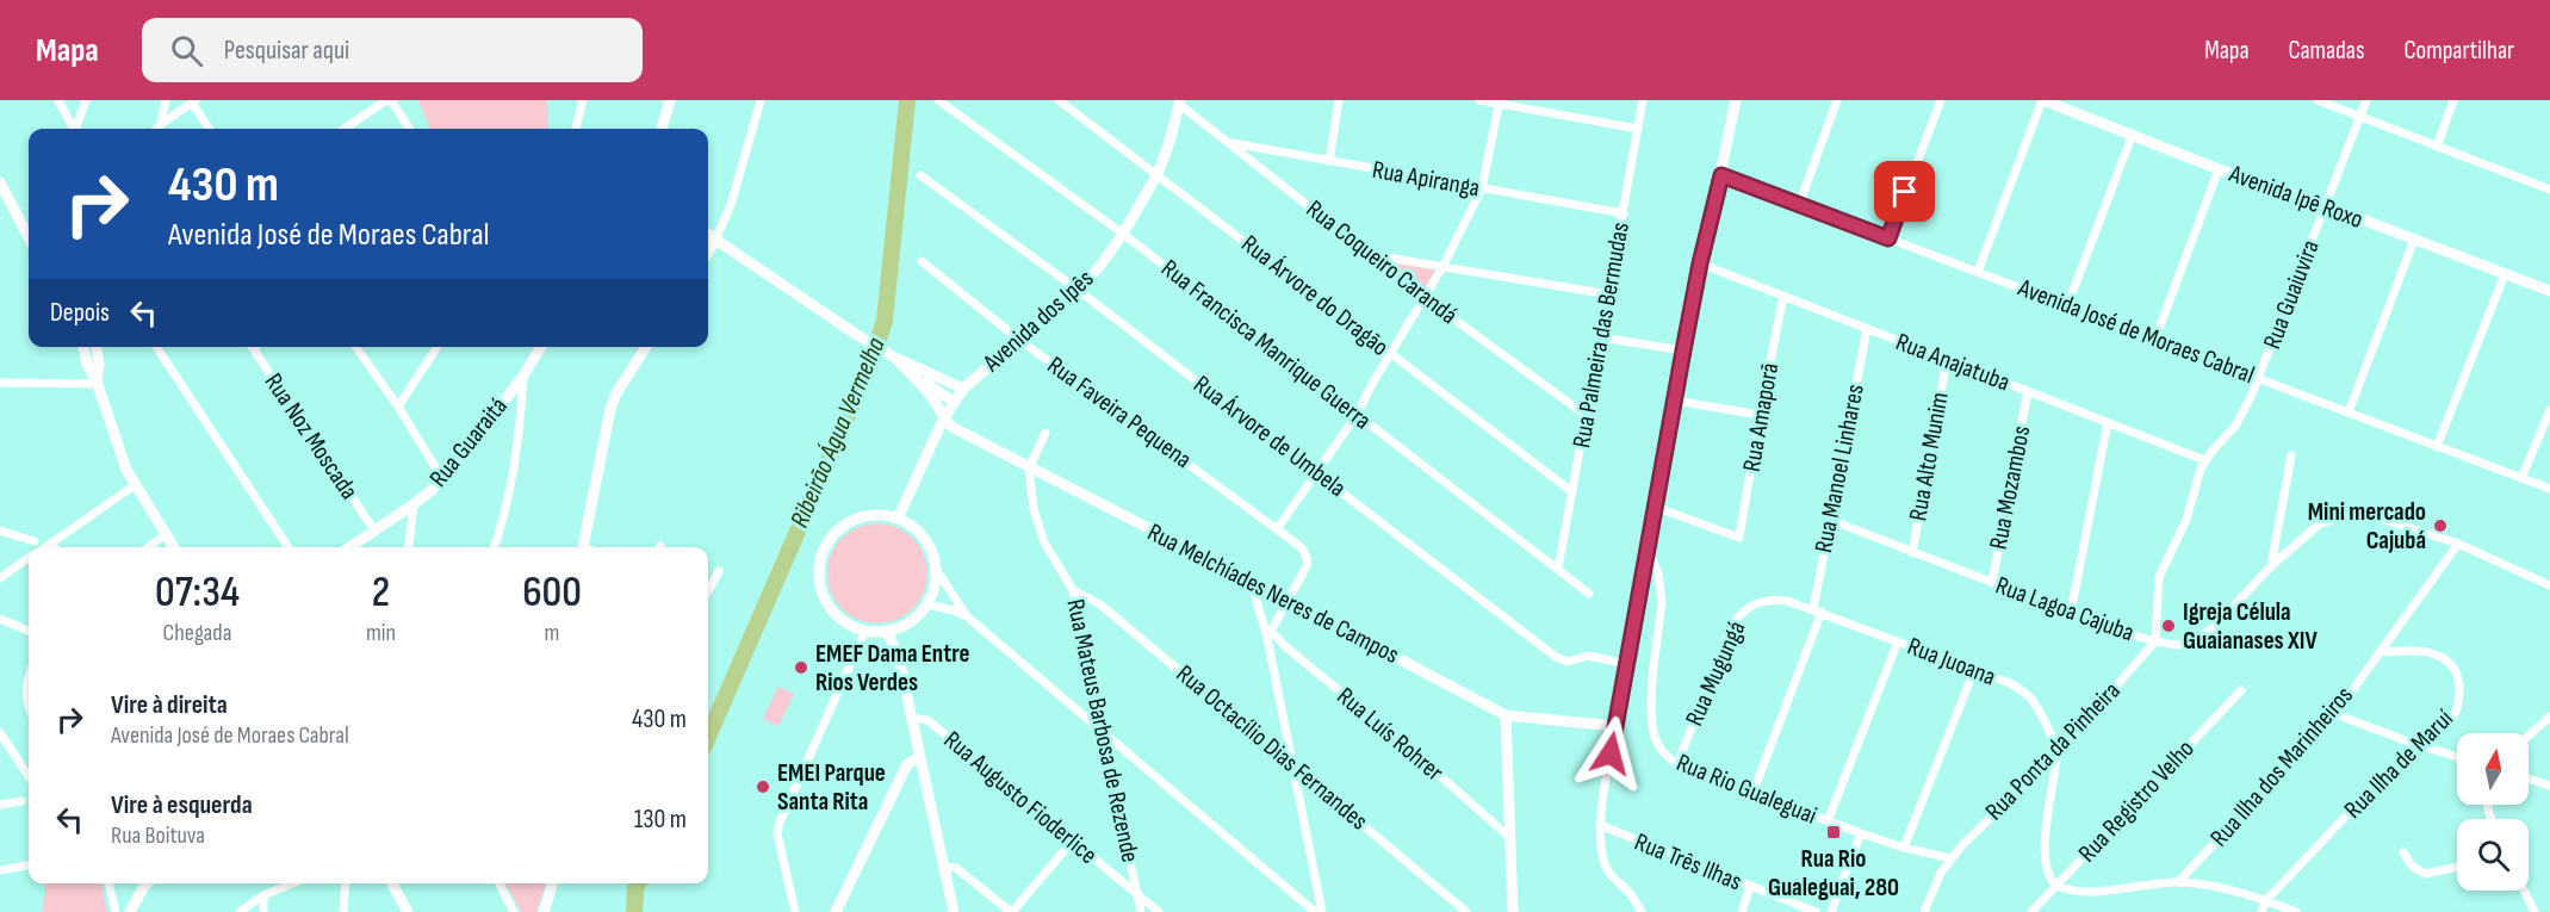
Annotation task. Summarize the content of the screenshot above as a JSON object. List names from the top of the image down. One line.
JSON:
{"streets":{"street":["Rua Apiranga","Avenida Ipê Roxo","Rua Coqueiro Carandá","Rua Guaiuvira","Rua Árvore do Dragão","Avenida dos Ipês","Avenida José de Moraes Cabral","Rua Palmeira das Bermudas","Rua Francisca Manrique Guerra","Rua Anajatuba","Rua Faveira Pequena","Rua Amaporã","Rua Noz Moscada","Rua Árvore de Umbela","Rua Guaraitá","Rua Alto Munim","Rua Manoel Linhares","Rua Mozambos","Rua Melchíades Neres de Campos","Rua Lagoa Cajuba","Rua Juoana","Rua Mugungá","Rua Mateus Barbosa de Rezende","Rua Luís Rohrer","Rua Octacílio Dias Fernandes","Rua Ponta da Pinheira","Rua Ilha de Maruí","Rua Ilha dos Marinheiros","Rua Rio Gualeguai","Rua Augusto Fioderlice","Rua Registro Velho","Rua Três Ilhas"]},"crossings":[["Rua Apiranga","Rua Coqueiro Carandá"],["Rua Apiranga","Rua Palmeira das Bermudas"],["Avenida Ipê Roxo","Rua Guaiuvira"],["Rua Coqueiro Carandá","Avenida dos Ipês"],["Rua Coqueiro Carandá","Rua Palmeira das Bermudas"],["Rua Guaiuvira","Avenida José de Moraes Cabral"],["Rua Guaiuvira","Rua Anajatuba"],["Rua Guaiuvira","Rua Lagoa Cajuba"],["Rua Guaiuvira","Rua Ponta da Pinheira"],["Rua Árvore do Dragão","Avenida dos Ipês"],["Rua Árvore do Dragão","Rua Palmeira das Bermudas"],["Avenida dos Ipês","Rua Francisca Manrique Guerra"],["Avenida dos Ipês","Rua Faveira Pequena"],["Avenida dos Ipês","Rua Árvore de Umbela"],["Avenida dos Ipês","Rua Melchíades Neres de Campos"],["Rua Palmeira das Bermudas","Rua Francisca Manrique Guerra"],["Rua Anajatuba","Rua Amaporã"],["Rua Anajatuba","Rua Alto Munim"],["Rua Anajatuba","Rua Manoel Linhares"],["Rua Anajatuba","Rua Mozambos"],["Rua Faveira Pequena","Rua Melchíades Neres de Campos"],["Rua Noz Moscada","Rua Guaraitá"],["Rua Alto Munim","Rua Lagoa Cajuba"],["Rua Manoel Linhares","Rua Lagoa Cajuba"],["Rua Manoel Linhares","Rua Juoana"],["Rua Manoel Linhares","Rua Mugungá"],["Rua Manoel Linhares","Rua Rio Gualeguai"],["Rua Mozambos","Rua Lagoa Cajuba"],["Rua Melchíades Neres de Campos","Rua Mateus Barbosa de Rezende"],["Rua Lagoa Cajuba","Rua Ponta da Pinheira"],["Rua Lagoa Cajuba","Rua Ilha dos Marinheiros"],["Rua Juoana","Rua Mugungá"],["Rua Juoana","Rua Ponta da Pinheira"],["Rua Mugungá","Rua Rio Gualeguai"],["Rua Mateus Barbosa de Rezende","Rua Octacílio Dias Fernandes"],["Rua Mateus Barbosa de Rezende","Rua Augusto Fioderlice"],["Rua Ponta da Pinheira","Rua Rio Gualeguai"],["Rua Ilha de Maruí","Rua Ilha dos Marinheiros"]],"water":["Ribeirão Água Vermelha"],"places":{"other":["Mini mercado Cajubá","Igreja Célula Guaianases XIV","EMEF Dama Entre Rios Verdes","EMEI Parque Santa Rita"],"transit":["Rua Rio Gualeguai, 280"]},"north":"top","page":{"header":"Mapa","search":"Pesquisar aqui","nav":["Mapa","Camadas","Compartilhar"],"turn":["430 m","Avenida José de Moraes Cabral"],"then":"Depois","eta":["07:34","Chegada","2","min","600","m"],"list":[{"name":"Vire à direita","note":"Avenida José de Moraes Cabral","value":"430 m"},{"name":"Vire à esquerda","note":"Rua Boituva","value":"130 m"}]}}
